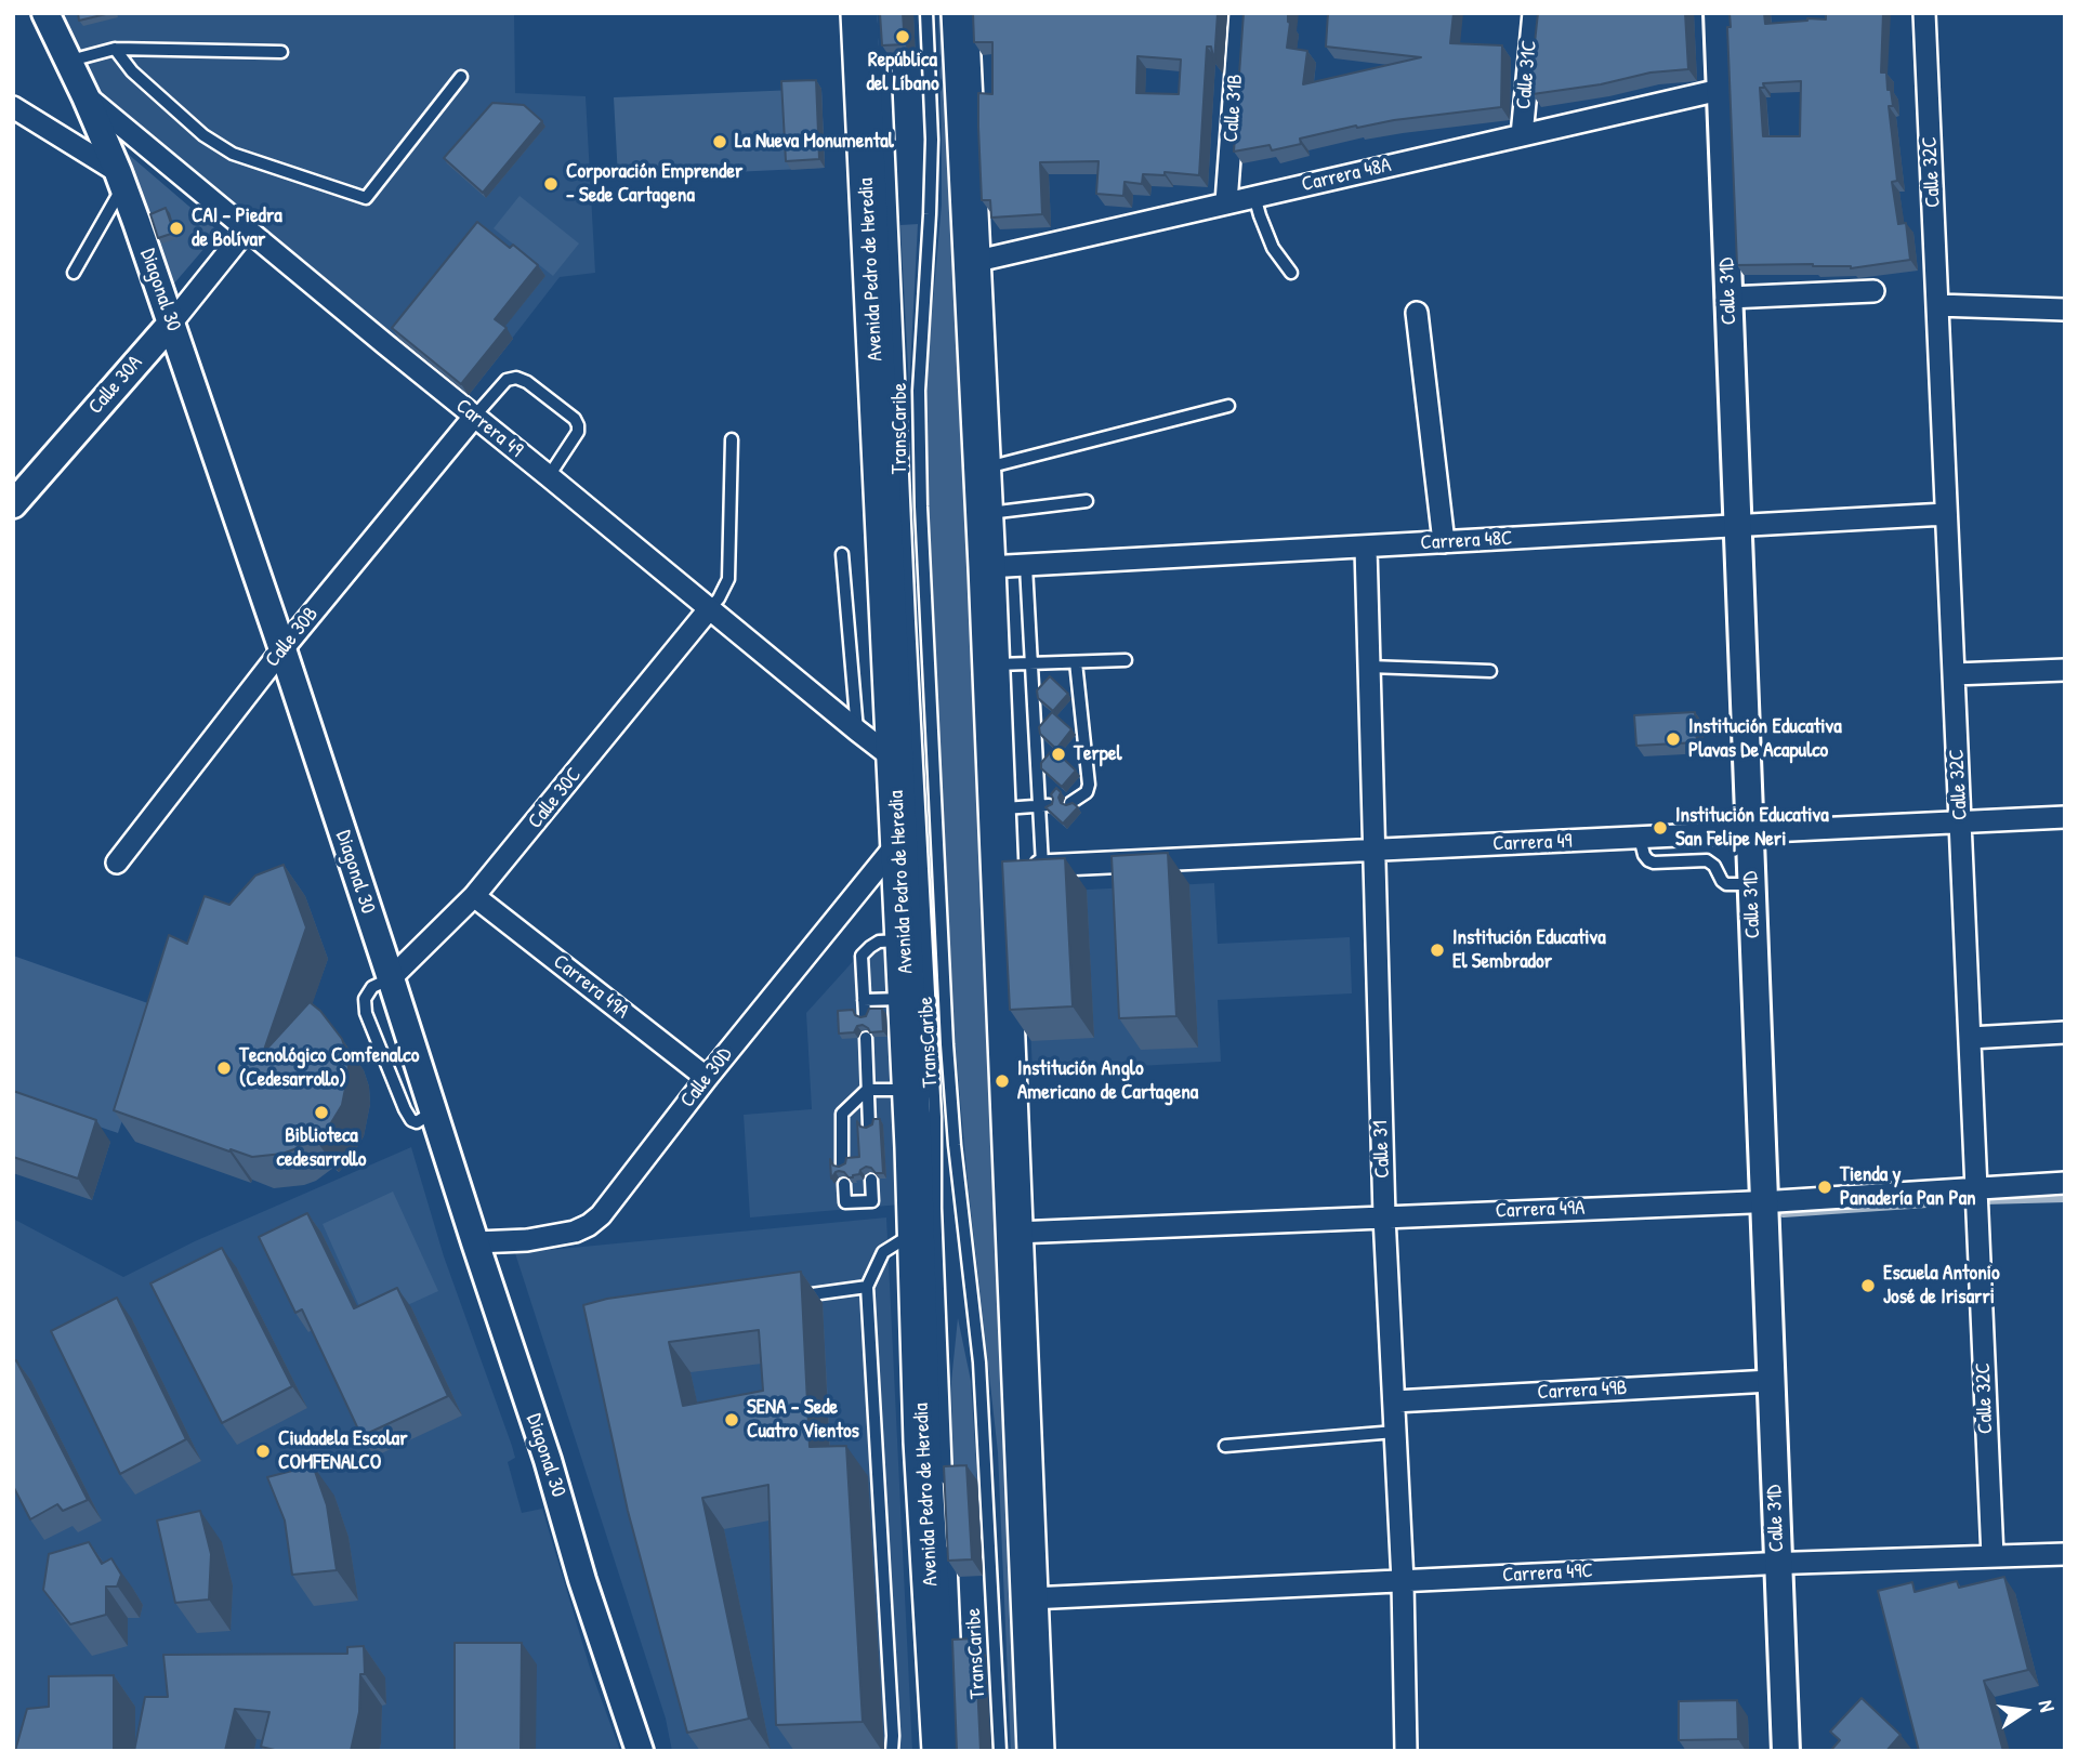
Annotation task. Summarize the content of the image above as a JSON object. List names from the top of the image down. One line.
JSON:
{"streets":{"highway":["Avenida Pedro de Heredia"],"street":["Calle 31C","Calle 31B","Calle 32C","Carrera 48A","Diagonal 30","Calle 31D","Calle 30A","Carrera 49","Carrera 48C","Calle 30B","Calle 30C","Carrera 49A","Calle 30D","Calle 31","Carrera 49B","Carrera 49C"],"lane":["TransCaribe"]},"crossings":[["Calle 31C","Carrera 48A"],["Calle 31B","Carrera 48A"],["Calle 32C","Carrera 49"],["Calle 32C","Carrera 48C"],["Calle 32C","Carrera 49A"],["Calle 32C","Carrera 49C"],["Carrera 48A","Calle 31D"],["Avenida Pedro de Heredia","Carrera 49"],["Avenida Pedro de Heredia","Calle 30D"],["Diagonal 30","Calle 30A"],["Diagonal 30","Carrera 49"],["Diagonal 30","Calle 30B"],["Diagonal 30","Calle 30C"],["Diagonal 30","Calle 30D"],["Calle 31D","Carrera 49"],["Calle 31D","Carrera 48C"],["Calle 31D","Carrera 49A"],["Calle 31D","Carrera 49B"],["Calle 31D","Carrera 49C"],["Calle 30A","Carrera 49"],["Carrera 49","Calle 30B"],["Carrera 49","Calle 30C"],["Carrera 49","Calle 31"],["Carrera 48C","Calle 31"],["Calle 30C","Carrera 49A"],["Carrera 49A","Calle 30D"],["Carrera 49A","Calle 31"],["Calle 31","Carrera 49B"],["Calle 31","Carrera 49C"]],"places":["República del Líbano","La Nueva Monumental","Corporación Emprender - Sede Cartagena","CAI - Piedra de Bolívar","Institución Educativa Plavas De Acapulco","Terpel","Institución Educativa San Felipe Neri","Institución Educativa El Sembrador","Tecnológico Comfenalco (Cedesarrollo)","Institución Anglo Americano de Cartagena","Biblioteca cedesarrollo","Tienda y Panadería Pan Pan","Escuela Antonio José de Irisarri","SENA - Sede Cuatro Vientos","Ciudadela Escolar COMFENALCO"],"north":"right"}
